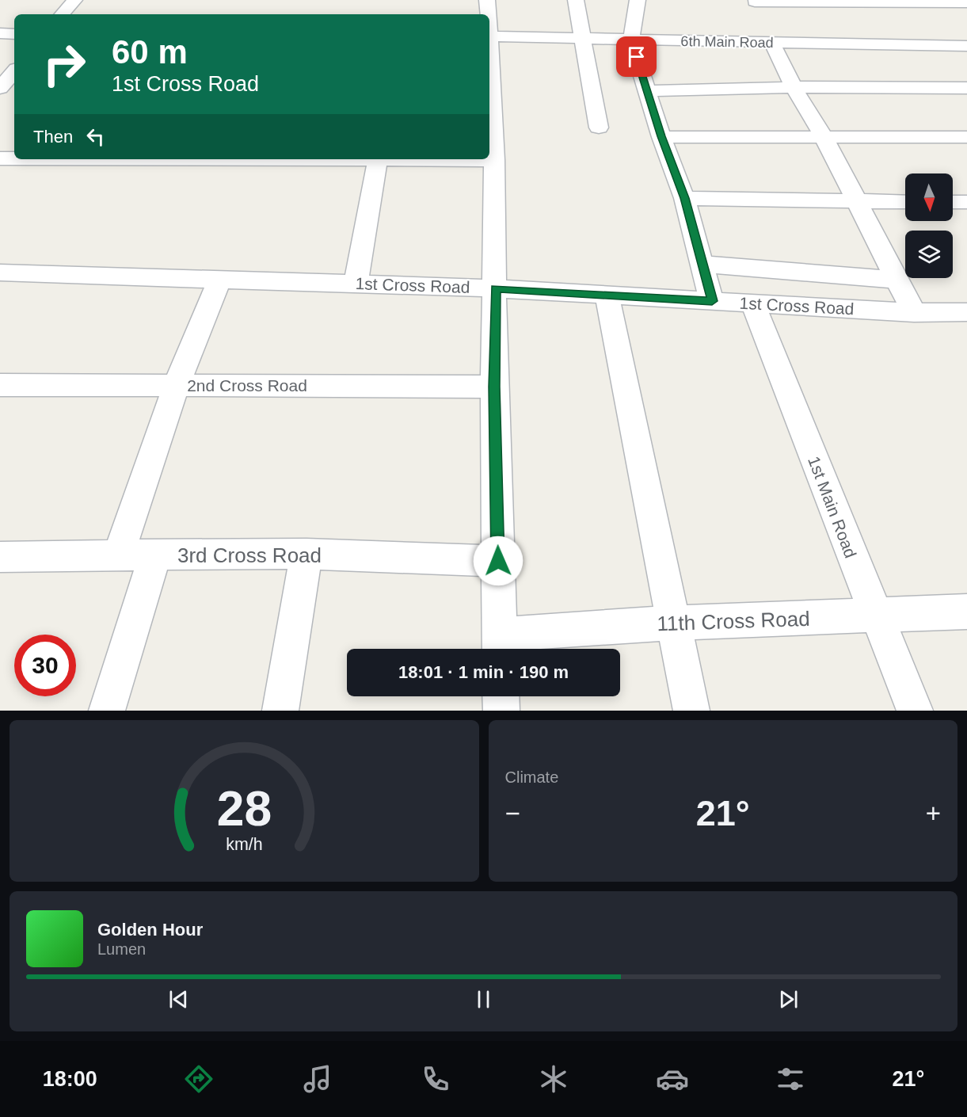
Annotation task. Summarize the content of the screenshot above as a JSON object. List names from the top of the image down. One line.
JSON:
{"streets":{"street":["6th Main Road","1st Cross Road","2nd Cross Road","1st Main Road","3rd Cross Road","11th Cross Road"]},"crossings":[["1st Cross Road","1st Main Road"],["1st Main Road","11th Cross Road"]],"north":"bottom","page":{"turn":["60 m","1st Cross Road"],"then":"Then","limit":"30","trip":"18:01 · 1 min · 190 m","tile":"Climate","heat":["−","21°","+"],"song":["Golden Hour","Lumen"],"tabs":["18:00","21°"],"gauge":["28","km/h"]}}
